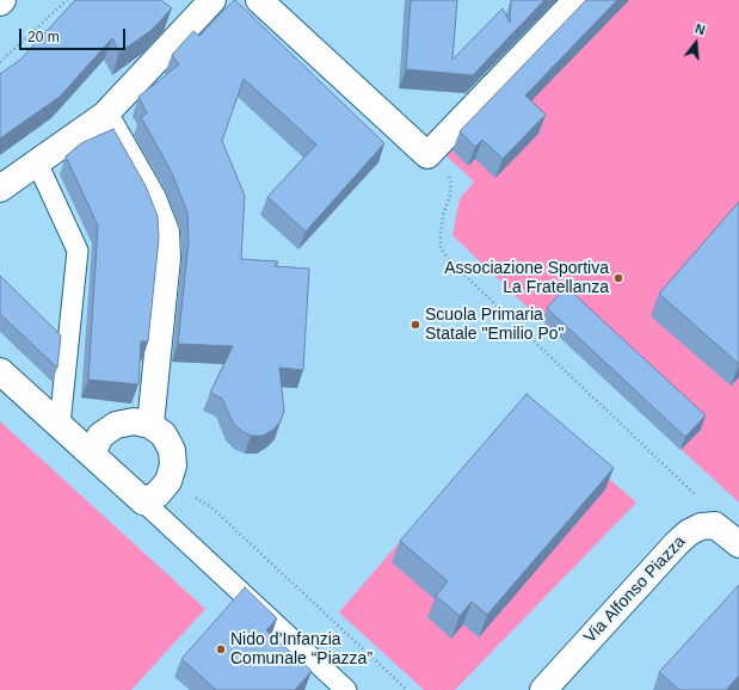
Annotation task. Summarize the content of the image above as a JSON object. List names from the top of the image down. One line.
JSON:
{"streets":{"street":["Via Alfonso Piazza"]},"places":["Associazione Sportiva La Fratellanza","Scuola Primaria Statale \"Emilio Po\"","Nido d’Infanzia Comunale “Piazza”"],"scale_bar":"20 m","north":"top"}
